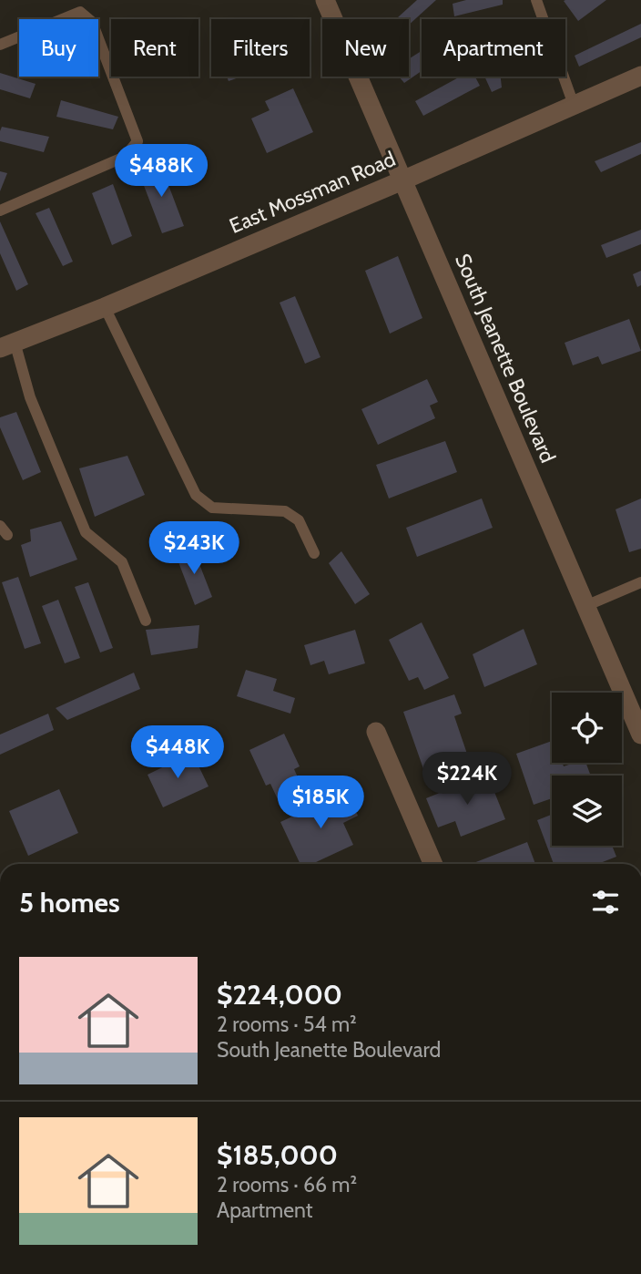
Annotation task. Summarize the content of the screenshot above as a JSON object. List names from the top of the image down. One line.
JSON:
{"streets":{"street":["East Mossman Road","South Jeanette Boulevard"]},"crossings":[["East Mossman Road","South Jeanette Boulevard"]],"page":{"chip":["Buy","Rent","Filters","New","Apartment"],"price":["$488K","$243K","$448K","$224K","$185K"],"heading":"5 homes","list":[{"name":"$224,000","note":"2 rooms · 54 m² · South Jeanette Boulevard"},{"name":"$185,000","note":"2 rooms · 66 m² · Apartment"}]}}
